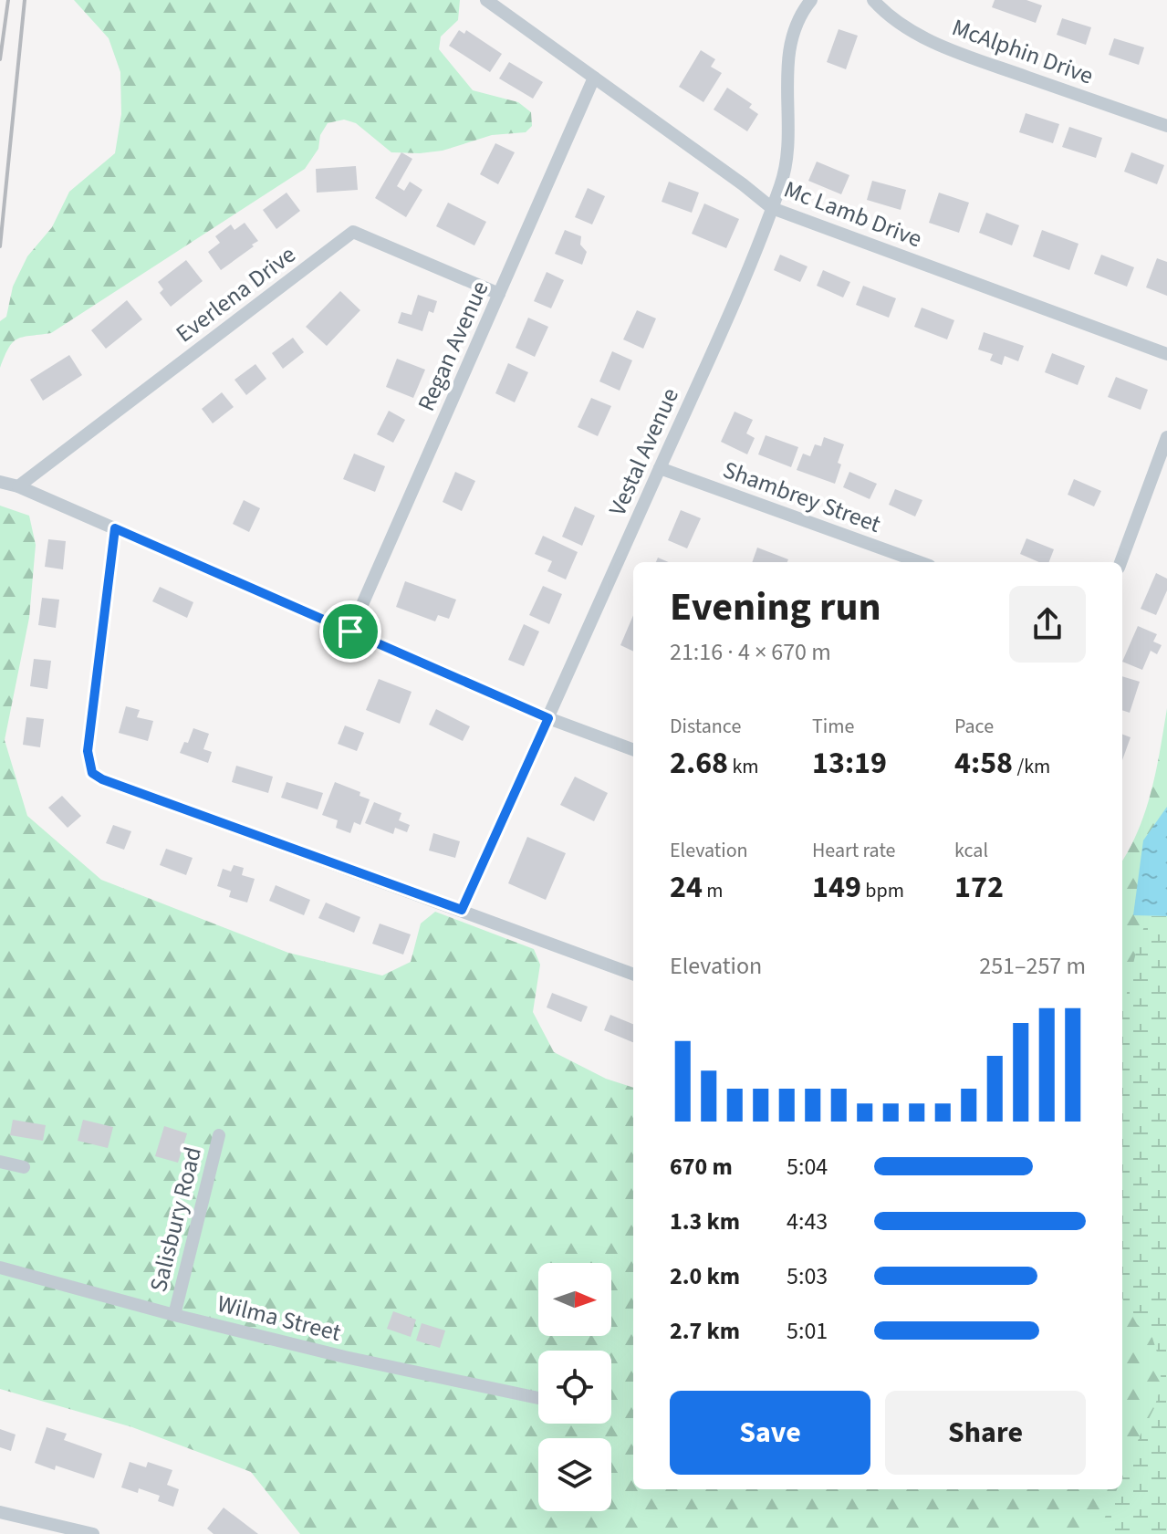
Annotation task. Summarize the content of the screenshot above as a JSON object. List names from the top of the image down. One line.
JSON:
{"streets":{"street":["McAlphin Drive","Mc Lamb Drive","Everlena Drive","Regan Avenue","Vestal Avenue","Shambrey Street","Salisbury Road","Wilma Street"]},"crossings":[["Mc Lamb Drive","Regan Avenue"],["Mc Lamb Drive","Vestal Avenue"],["Everlena Drive","Regan Avenue"],["Vestal Avenue","Shambrey Street"],["Salisbury Road","Wilma Street"]],"north":"right","page":{"heading":["Evening run","21:16 · 4 × 670 m"],"stats":[["Distance","2.68 km"],["Time","13:19"],["Pace","4:58 /km"],["Elevation","24 m"],["Heart rate","149 bpm"],["kcal","172"]],"chart":["Elevation","251–257 m"],"list":[{"name":"670 m","note":"5:04"},{"name":"1.3 km","note":"4:43"},{"name":"2.0 km","note":"5:03"},{"name":"2.7 km","note":"5:01"}],"buttons":["Save","Share"]}}
